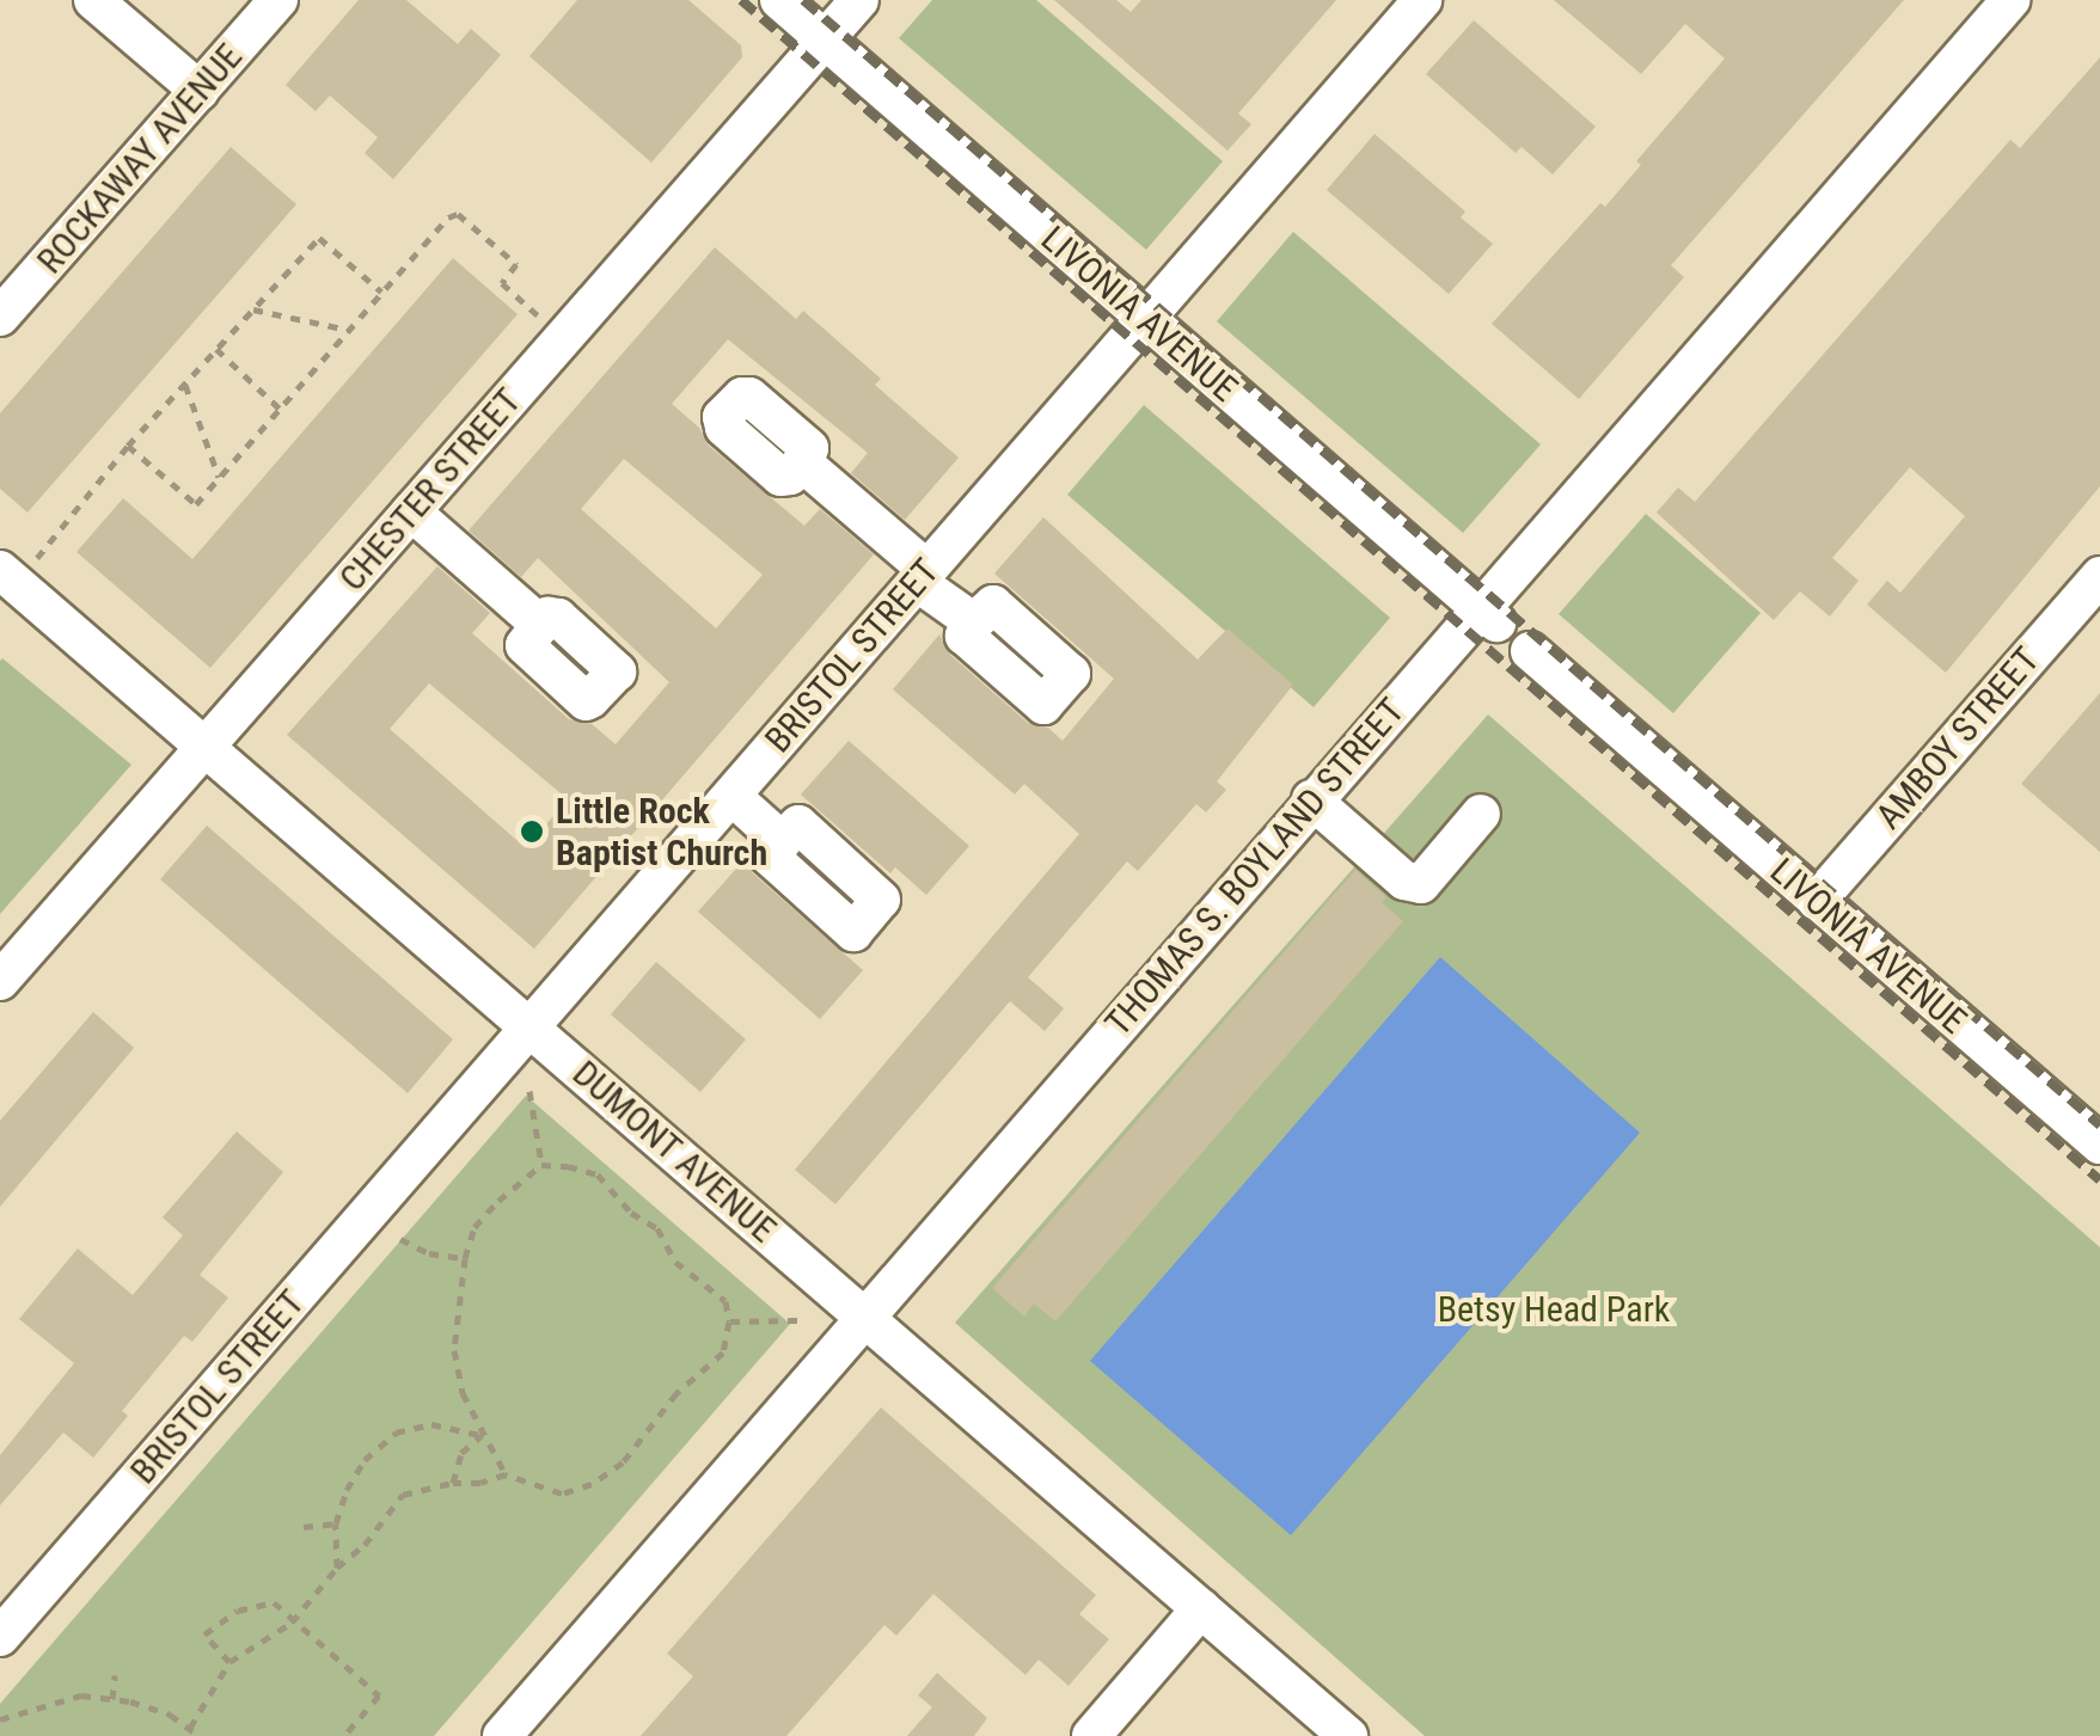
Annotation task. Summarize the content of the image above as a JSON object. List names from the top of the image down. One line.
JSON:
{"streets":{"street":["ROCKAWAY AVENUE","LIVONIA AVENUE","CHESTER STREET","BRISTOL STREET","AMBOY STREET","THOMAS S. BOYLAND STREET","DUMONT AVENUE"]},"crossings":[["LIVONIA AVENUE","CHESTER STREET"],["LIVONIA AVENUE","BRISTOL STREET"],["LIVONIA AVENUE","AMBOY STREET"],["LIVONIA AVENUE","THOMAS S. BOYLAND STREET"],["CHESTER STREET","DUMONT AVENUE"],["BRISTOL STREET","DUMONT AVENUE"],["THOMAS S. BOYLAND STREET","DUMONT AVENUE"]],"parks":["Betsy Head Park"],"places":["Little Rock Baptist Church"]}
